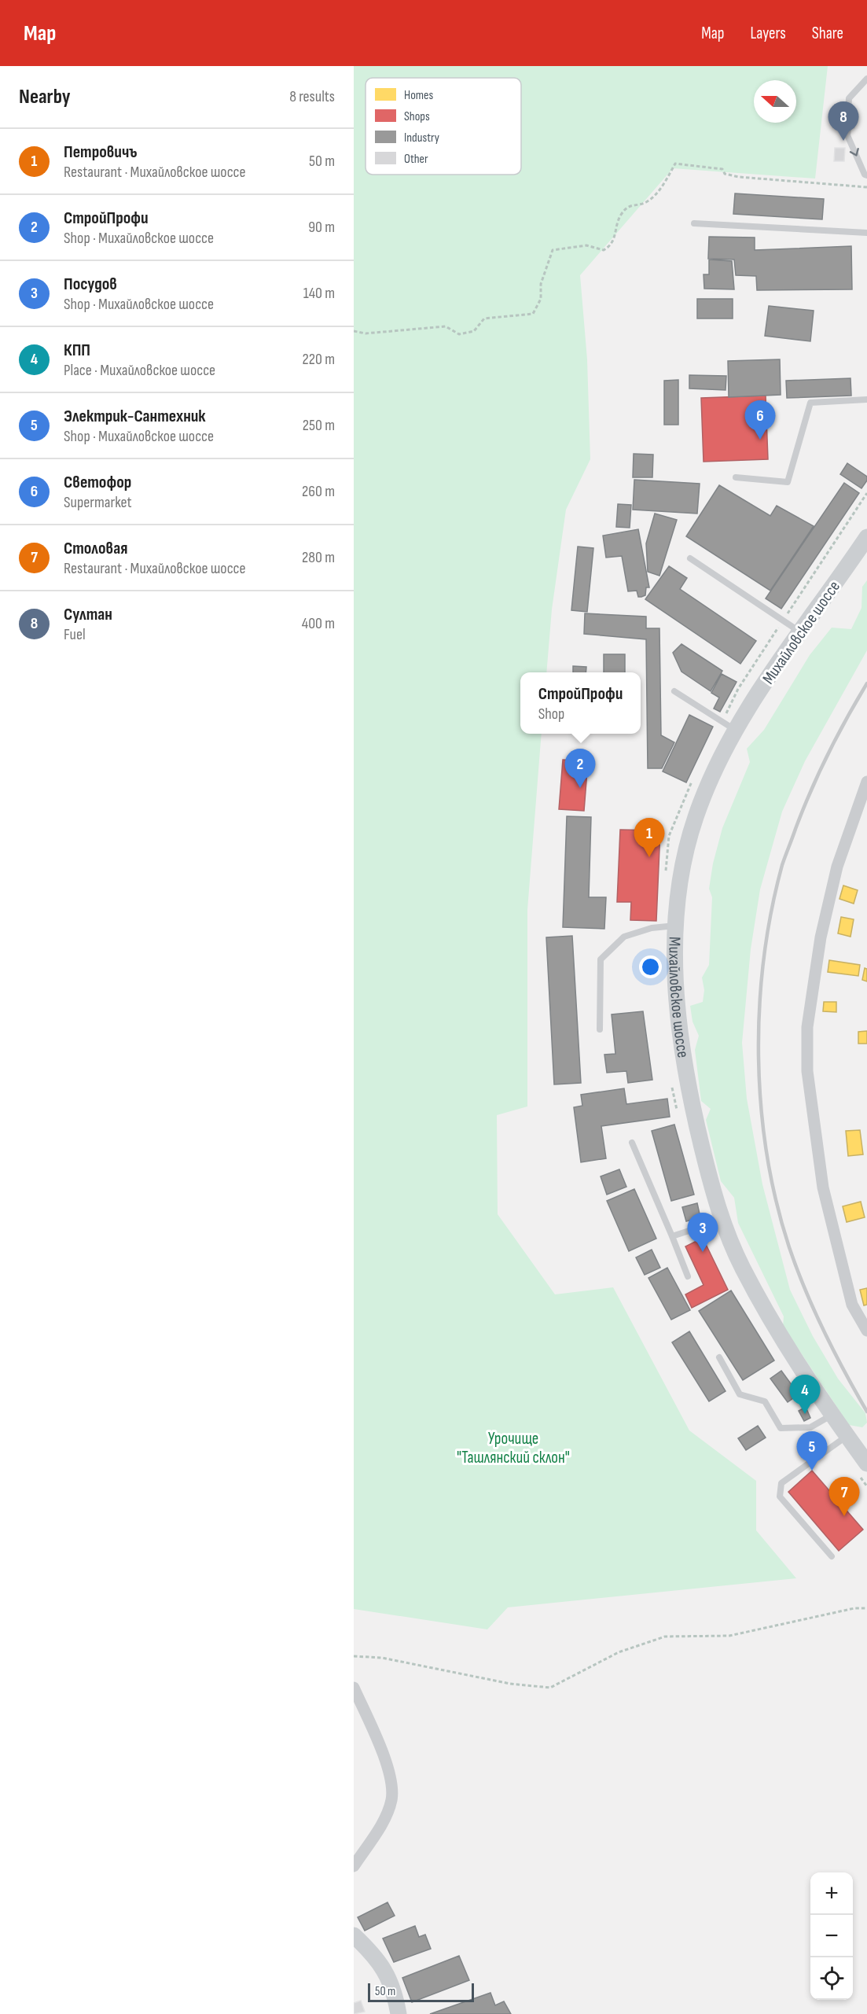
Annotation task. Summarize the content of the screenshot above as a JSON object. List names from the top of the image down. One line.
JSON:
{"streets":{"main road":["Михайловское шоссе"]},"parks":["Урочище \"Ташлянский склон\""],"legend":["Homes","Shops","Industry","Other"],"scale_bar":"50 m","north":"left","page":{"header":"Map","nav":["Map","Layers","Share"],"heading":["Nearby","8 results"],"pins":["8","6","2","1","3","4","5","7"],"list":[{"mark":"1","name":"Петровичъ","note":"Restaurant · Михайловское шоссе","value":"50 m"},{"mark":"2","name":"СтройПрофи","note":"Shop · Михайловское шоссе","value":"90 m"},{"mark":"3","name":"Посудов","note":"Shop · Михайловское шоссе","value":"140 m"},{"mark":"4","name":"КПП","note":"Place · Михайловское шоссе","value":"220 m"},{"mark":"5","name":"Электрик-Сантехник","note":"Shop · Михайловское шоссе","value":"250 m"},{"mark":"6","name":"Светофор","note":"Supermarket","value":"260 m"},{"mark":"7","name":"Столовая","note":"Restaurant · Михайловское шоссе","value":"280 m"},{"mark":"8","name":"Султан","note":"Fuel","value":"400 m"}],"popup":["СтройПрофи","Shop"],"map_buttons":["+","−"],"scale":"50 m"}}
